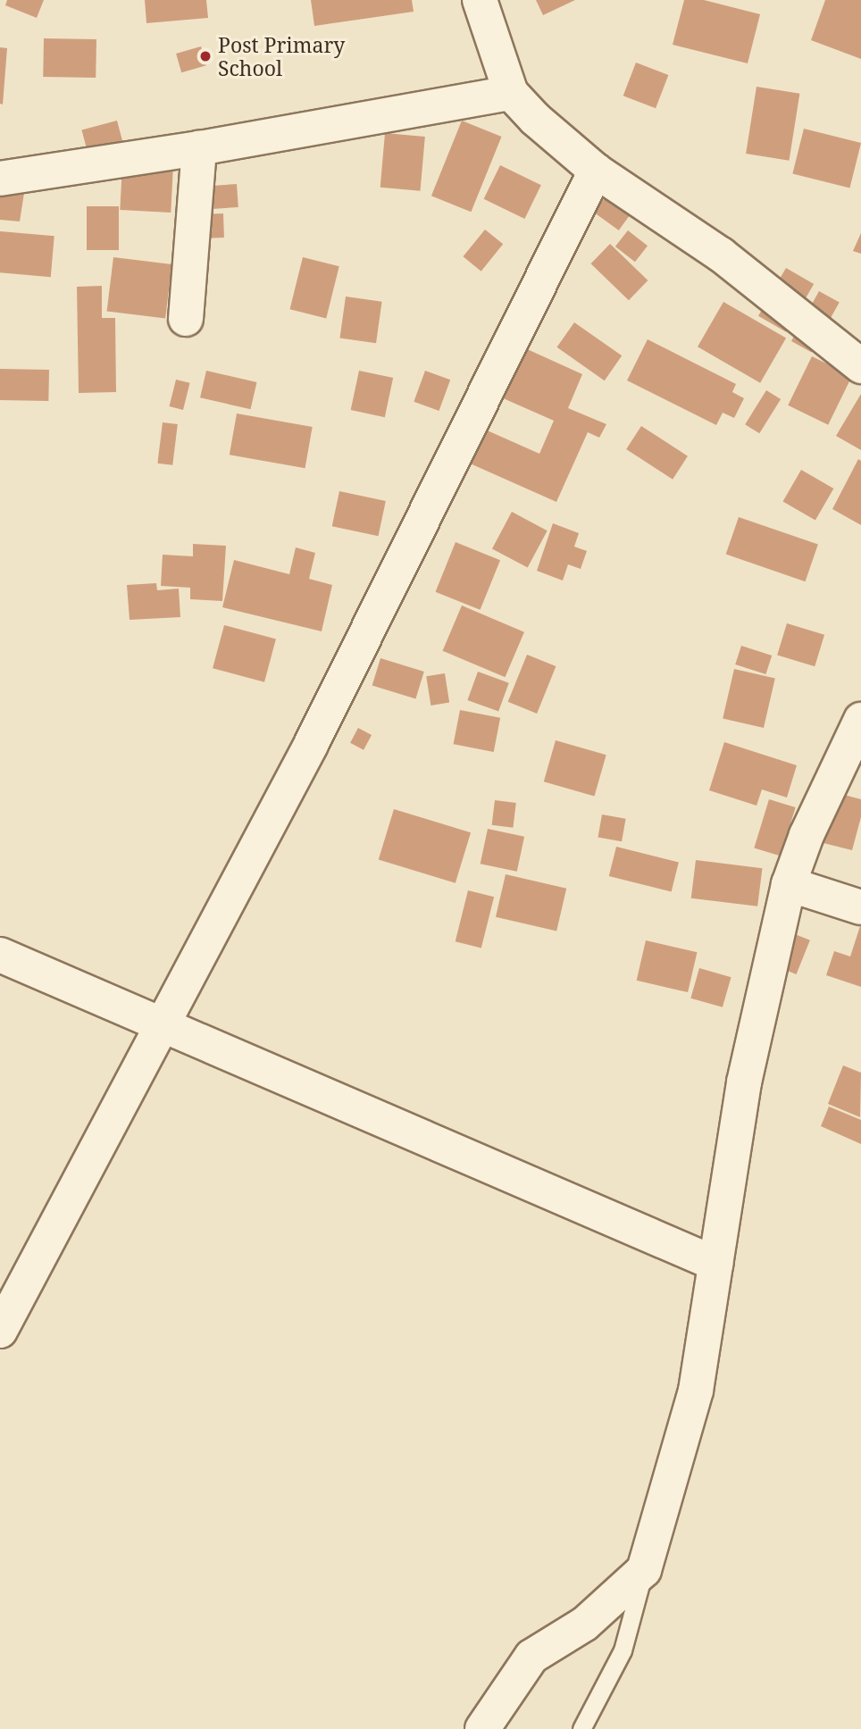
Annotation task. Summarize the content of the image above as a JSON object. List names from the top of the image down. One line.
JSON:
{"places":["Post Primary School"]}
